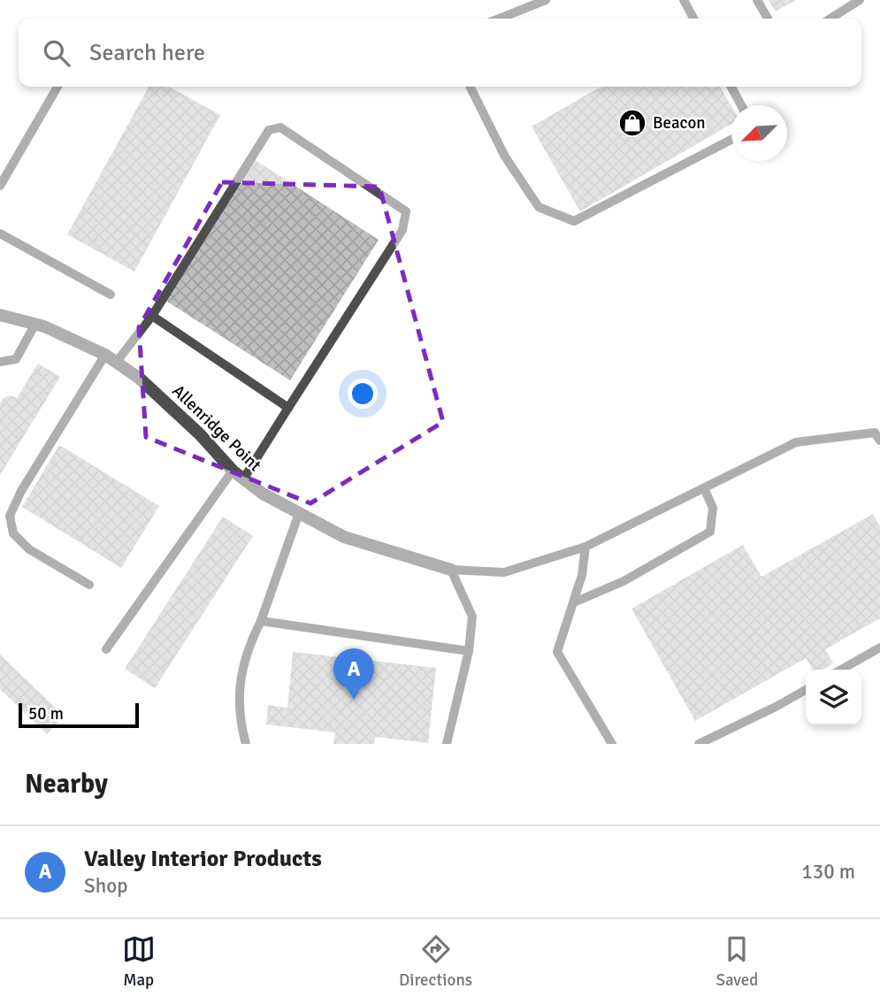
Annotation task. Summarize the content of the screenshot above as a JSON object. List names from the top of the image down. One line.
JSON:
{"streets":{"street":["Allenridge Point"]},"places":{"shop":["Beacon"]},"scale_bar":"50 m","north":"bottom left","page":{"search":"Search here","pins":"A","scale":"50 m","heading":"Nearby","list":[{"mark":"A","name":"Valley Interior Products","note":"Shop","value":"130 m"}],"nav":["Map","Directions","Saved"]}}
